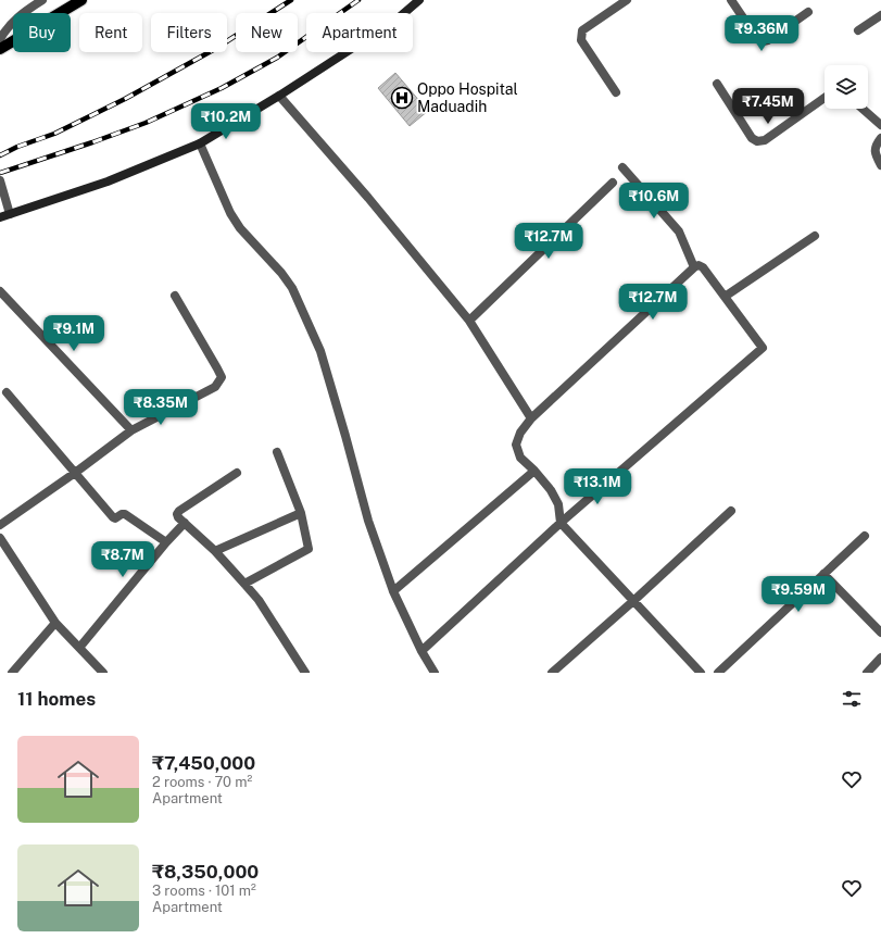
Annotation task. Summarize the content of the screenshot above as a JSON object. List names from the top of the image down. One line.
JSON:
{"places":{"hospital":["Oppo Hospital Maduadih"]},"page":{"chip":["Buy","Rent","Filters","New","Apartment"],"price":["₹9.36M","₹7.45M","₹10.2M","₹10.6M","₹12.7M","₹12.7M","₹9.1M","₹8.35M","₹13.1M","₹8.7M","₹9.59M"],"heading":"11 homes","list":[{"name":"₹7,450,000","note":"2 rooms · 70 m² · Apartment"},{"name":"₹8,350,000","note":"3 rooms · 101 m² · Apartment"}]}}
